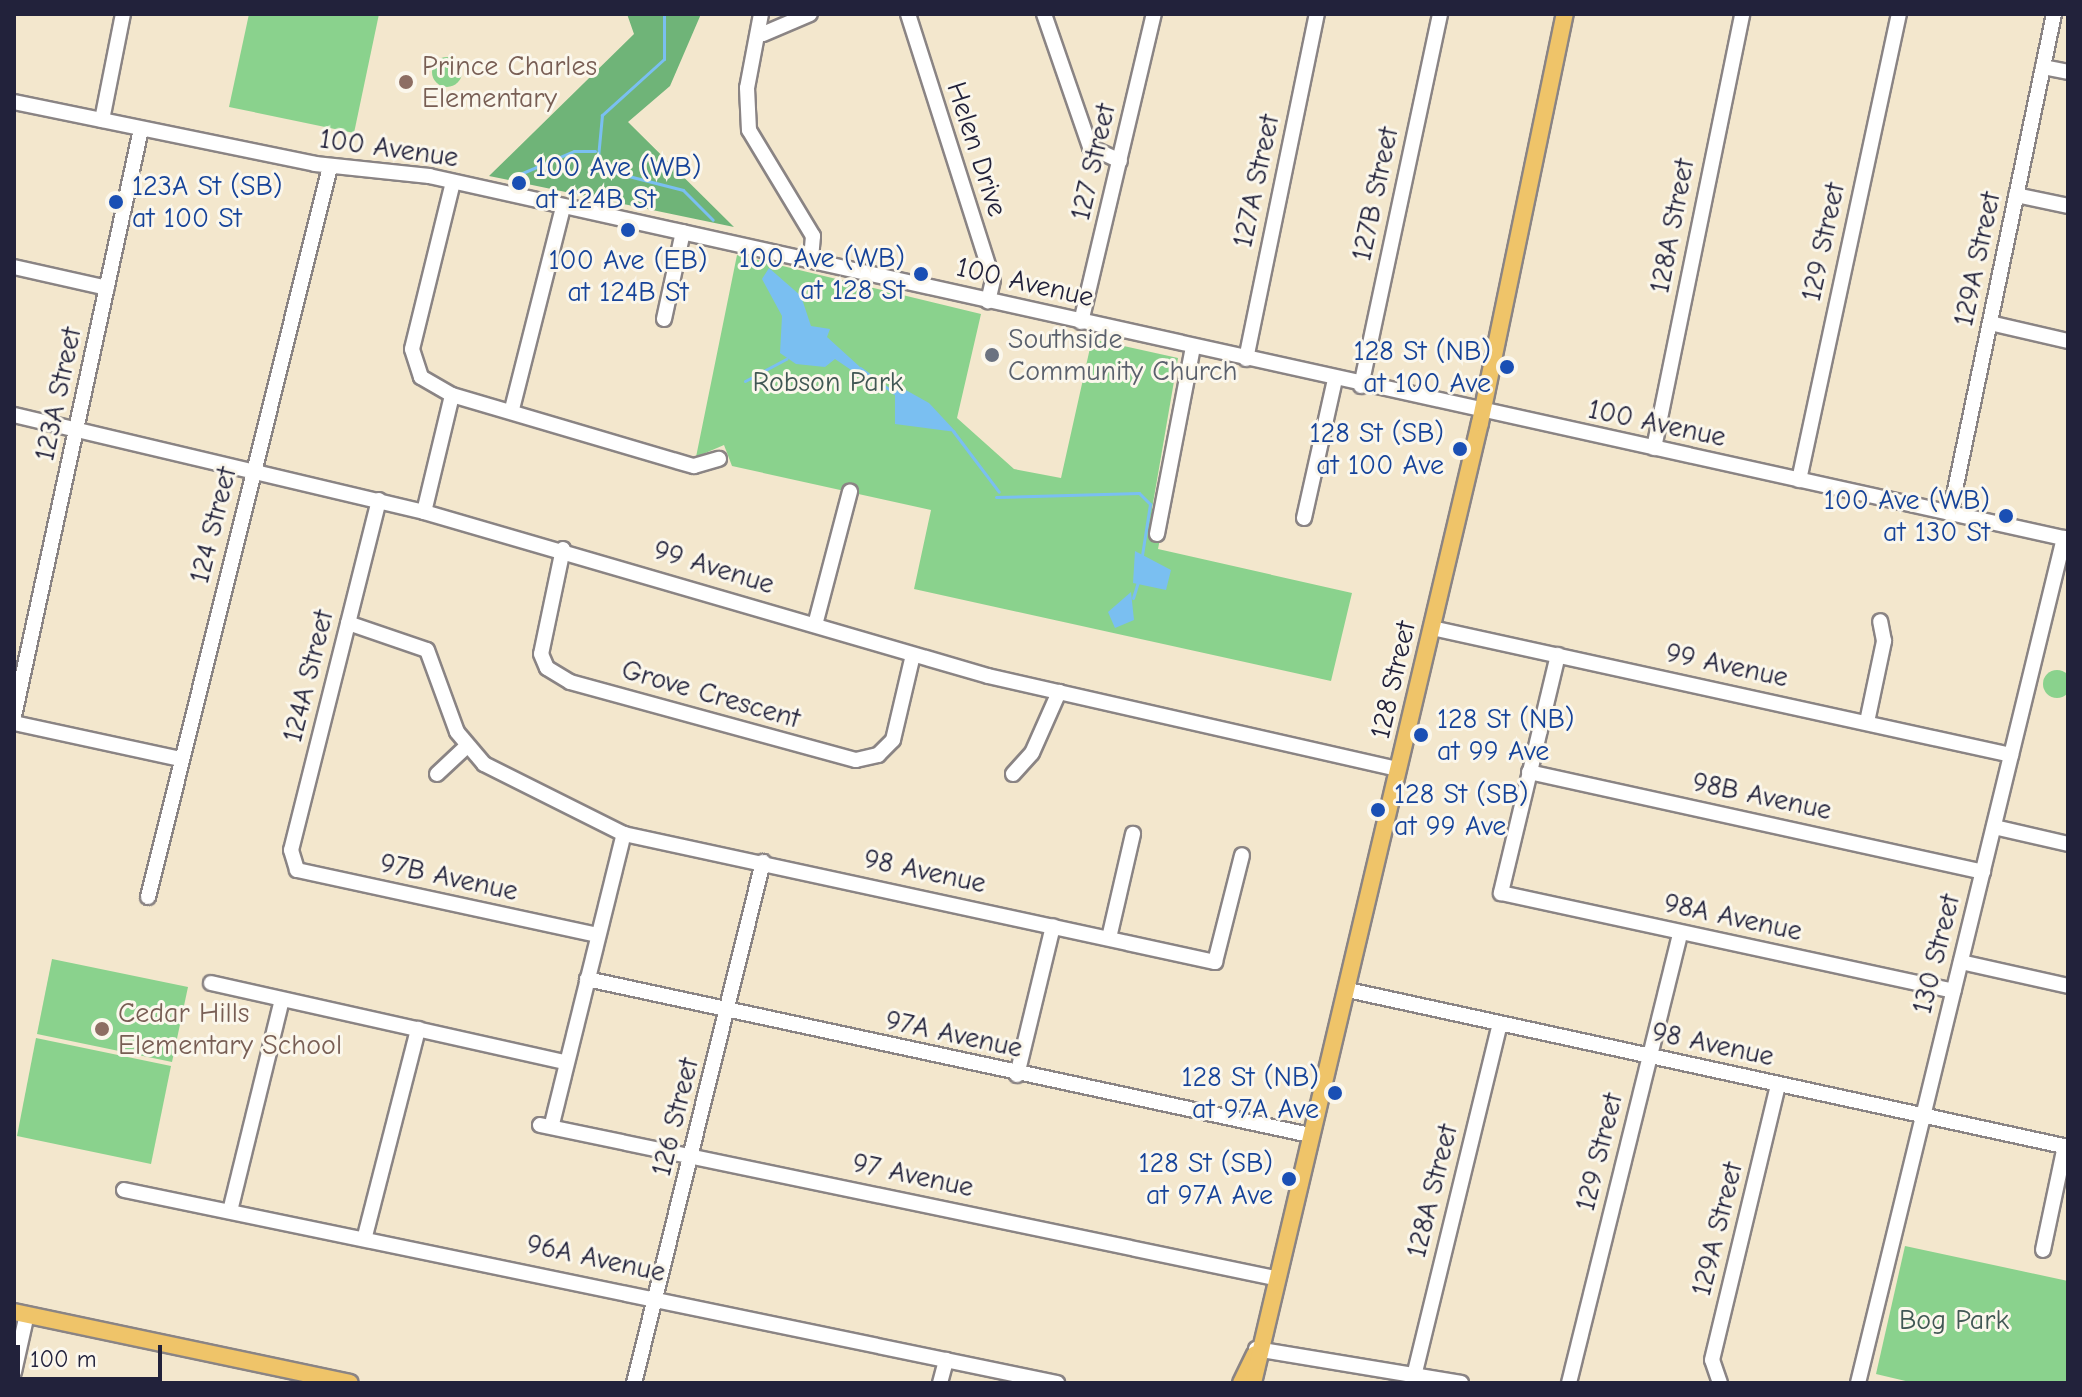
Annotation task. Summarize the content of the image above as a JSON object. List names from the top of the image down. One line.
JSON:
{"streets":{"main road":["128 Street"],"street":["100 Avenue","Helen Drive","127 Street","127A Street","127B Street","128A Street","129 Street","129A Street","123A Street","124 Street","99 Avenue","124A Street","Grove Crescent","98B Avenue","98 Avenue","97B Avenue","98A Avenue","130 Street","97A Avenue","126 Street","97 Avenue","96A Avenue"]},"crossings":[["100 Avenue","Helen Drive"],["100 Avenue","127 Street"],["100 Avenue","127A Street"],["100 Avenue","127B Street"],["100 Avenue","128A Street"],["100 Avenue","129 Street"],["100 Avenue","129A Street"],["100 Avenue","123A Street"],["100 Avenue","124 Street"],["100 Avenue","128 Street"],["100 Avenue","130 Street"],["128A Street","98 Avenue"],["129 Street","98 Avenue"],["129 Street","98A Avenue"],["129A Street","98 Avenue"],["123A Street","99 Avenue"],["124 Street","99 Avenue"],["99 Avenue","124A Street"],["99 Avenue","128 Street"],["99 Avenue","Grove Crescent"],["99 Avenue","130 Street"],["124A Street","97B Avenue"],["128 Street","98 Avenue"],["128 Street","97A Avenue"],["128 Street","97 Avenue"],["98B Avenue","98A Avenue"],["98B Avenue","130 Street"],["98 Avenue","130 Street"],["98 Avenue","126 Street"],["98A Avenue","130 Street"],["97A Avenue","126 Street"],["126 Street","97 Avenue"],["126 Street","96A Avenue"]],"parks":["Robson Park","Bog Park"],"places":["Prince Charles Elementary","100 Ave (WB) at 124B St","123A St (SB) at 100 St","100 Ave (EB) at 124B St","100 Ave (WB) at 128 St","Southside Community Church","128 St (NB) at 100 Ave","128 St (SB) at 100 Ave","100 Ave (WB) at 130 St","128 St (NB) at 99 Ave","128 St (SB) at 99 Ave","Cedar Hills Elementary School","128 St (NB) at 97A Ave","128 St (SB) at 97A Ave"],"scale_bar":"100 m"}
